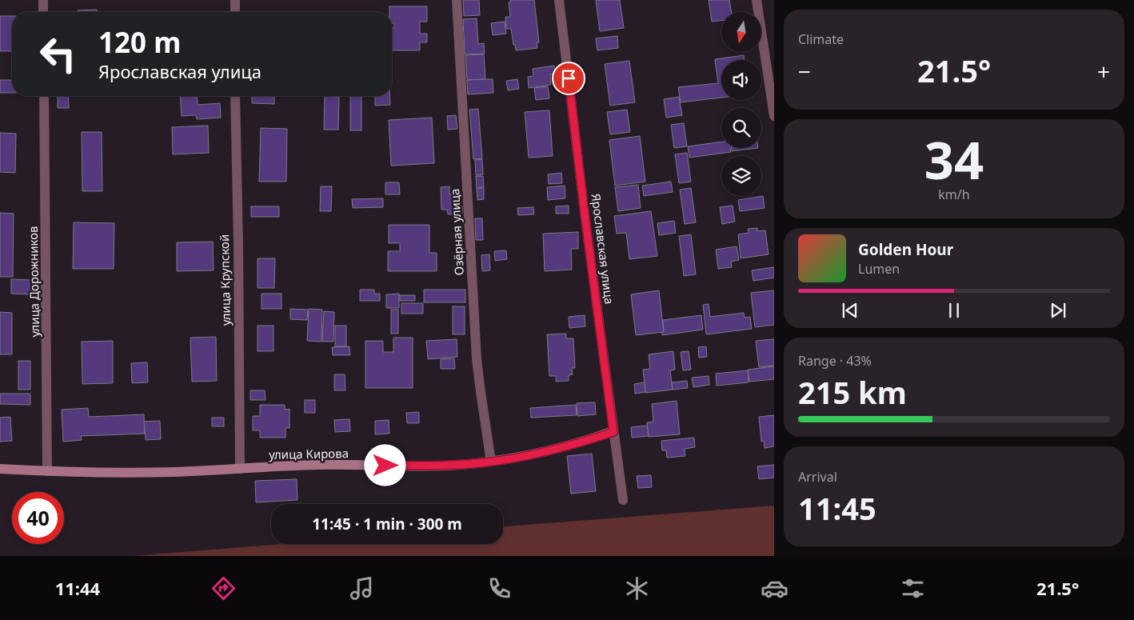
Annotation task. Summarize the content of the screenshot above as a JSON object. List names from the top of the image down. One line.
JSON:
{"streets":{"street":["Озёрная улица","Ярославская улица","улица Крупской","улица Дорожников","улица Кирова"]},"crossings":[["Озёрная улица","улица Кирова"],["Ярославская улица","улица Кирова"],["улица Крупской","улица Кирова"],["улица Дорожников","улица Кирова"]],"north":"bottom","page":{"tile":["Climate",["34","km/h"],["Range · 43%","215 km"],["Arrival","11:45"]],"turn":["120 m","Ярославская улица"],"heat":["−","21.5°","+"],"song":["Golden Hour","Lumen"],"limit":"40","trip":"11:45 · 1 min · 300 m","tabs":["11:44","21.5°"]}}
